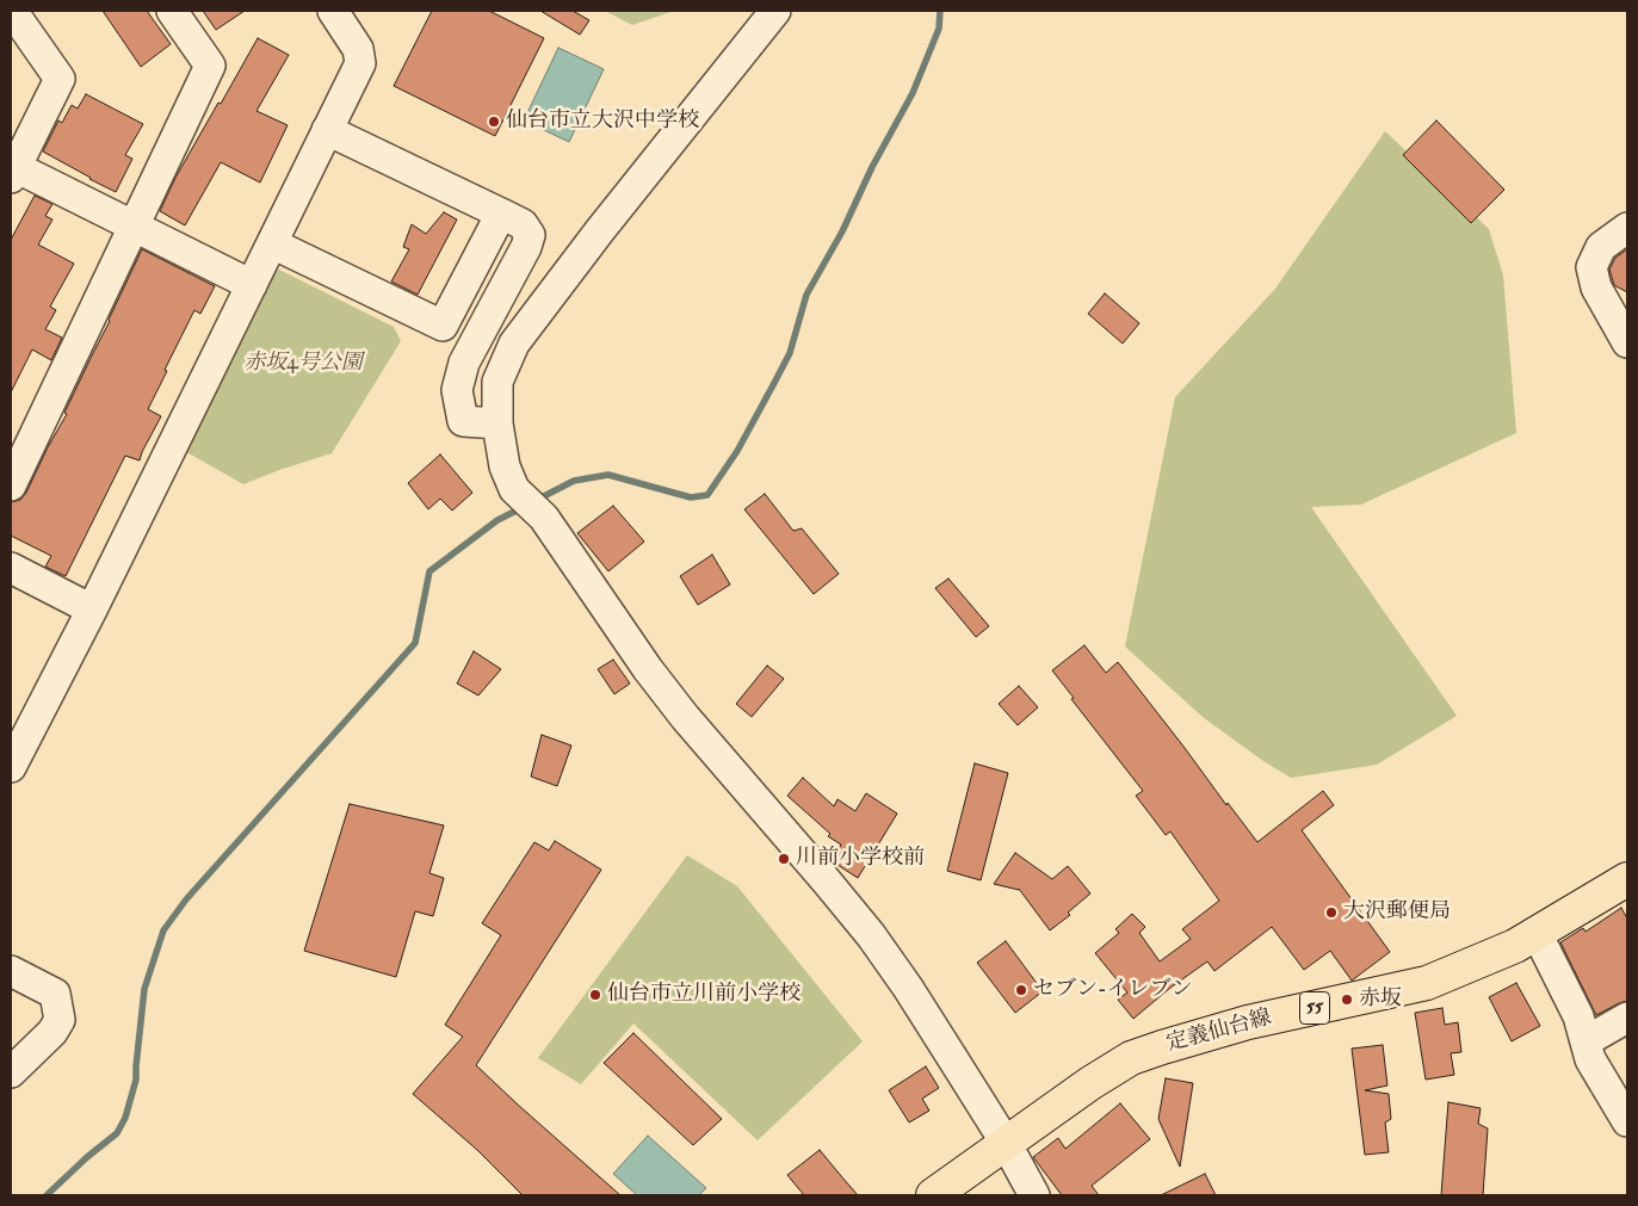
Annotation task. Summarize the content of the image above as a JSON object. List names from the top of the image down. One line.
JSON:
{"streets":{"main road":["55","定義仙台線"]},"parks":["赤坂4号公園"],"places":["仙台市立大沢中学校","川前小学校前","大沢郵便局","セブン-イレブン","仙台市立川前小学校","赤坂"]}
